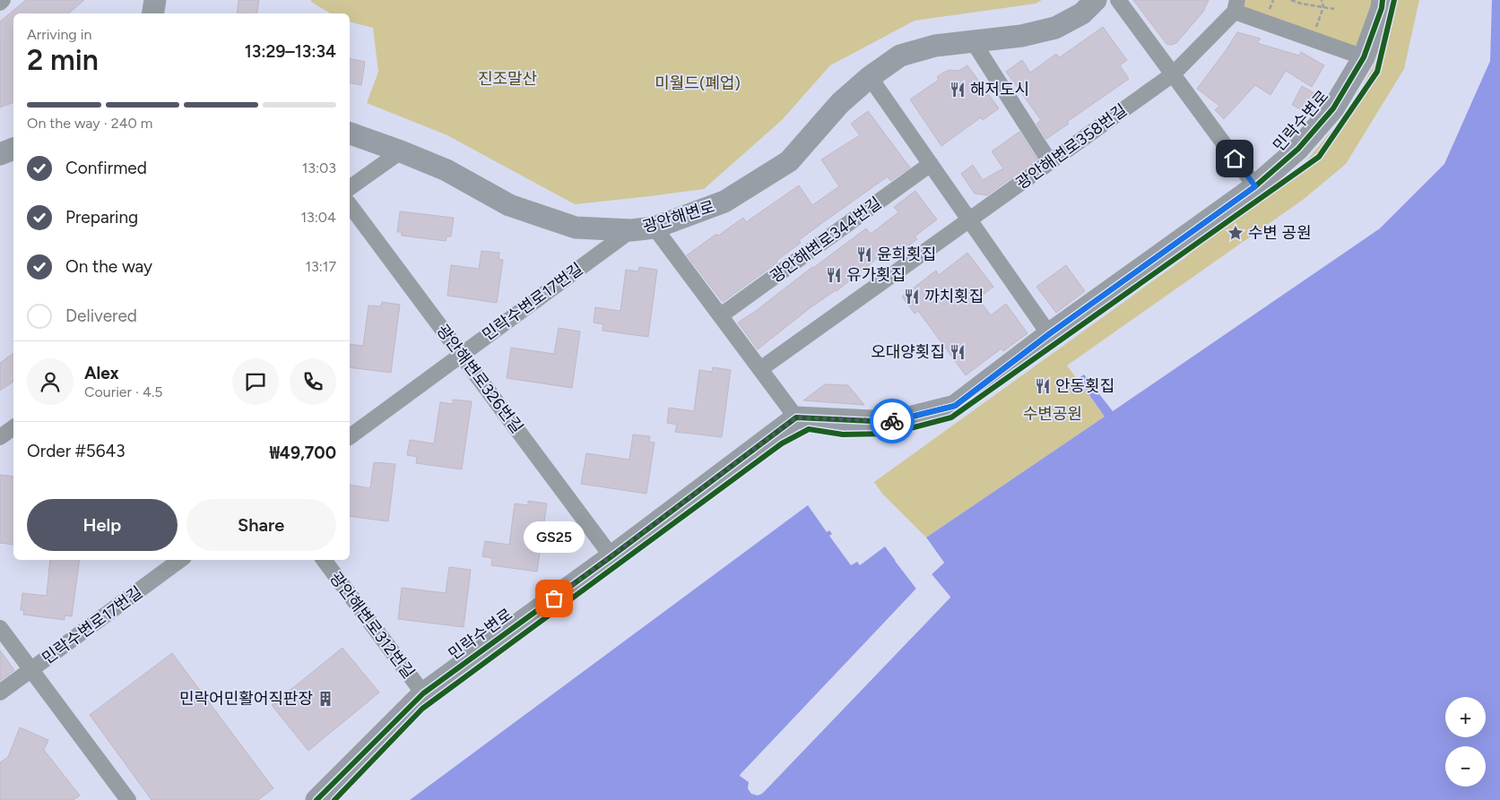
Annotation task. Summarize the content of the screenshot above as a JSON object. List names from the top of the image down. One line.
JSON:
{"streets":{"street":["민락수변로","광안해변로358번길","광안해변로","광안해변로344번길","민락수변로17번길","광안해변로326번길","광안해변로312번길"]},"crossings":[["민락수변로","광안해변로326번길"],["민락수변로","광안해변로312번길"],["광안해변로","민락수변로17번길"],["민락수변로17번길","광안해변로326번길"]],"parks":["진조말산","미월드(폐업)","수변공원"],"places":{"restaurant":["해저도시","윤희횟집","유가횟집","까치횟집","오대양횟집","안동횟집"],"place":["수변 공원"],"other":["GS25"],"building":["민락어민활어직판장"]},"page":{"heading":["2 min","Arriving in","13:29–13:34"],"panel":["Alex","Courier · 4.5","Order #5643","₩49,700"],"bar":"On the way · 240 m","list":[["Confirmed","13:03"],["Preparing","13:04"],["On the way","13:17"],"Delivered"],"buttons":["Help","Share"],"bubble":"GS25","map_buttons":["+","−"]}}
